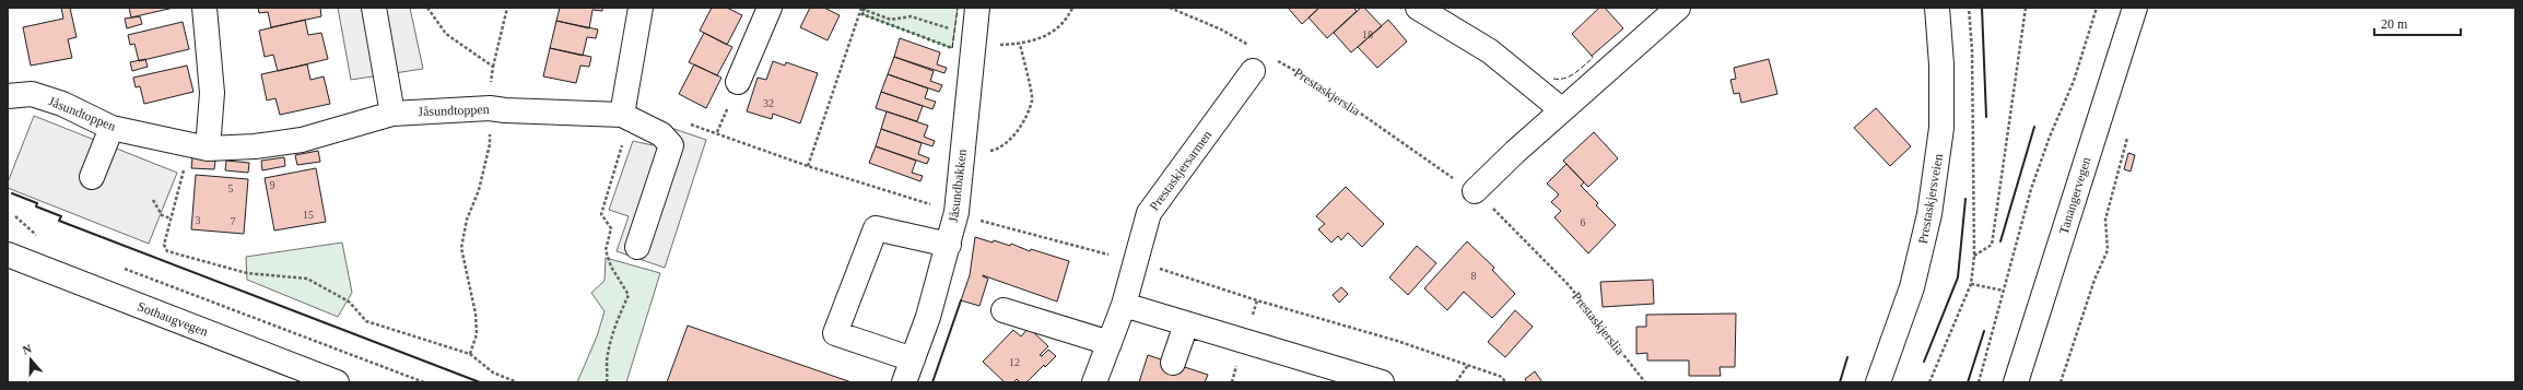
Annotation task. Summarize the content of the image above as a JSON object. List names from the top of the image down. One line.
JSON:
{"streets":{"street":["Jåsundtoppen","Prestaskjersarmen","Jåsundbakken","Tanangervegen","Prestaskjersveien","Sothaugvegen"],"path":["Prestaskjerslia"]},"house_numbers":["18","32","9","5","15","3","7","6","8","12"],"scale_bar":"20 m","north":"top"}
